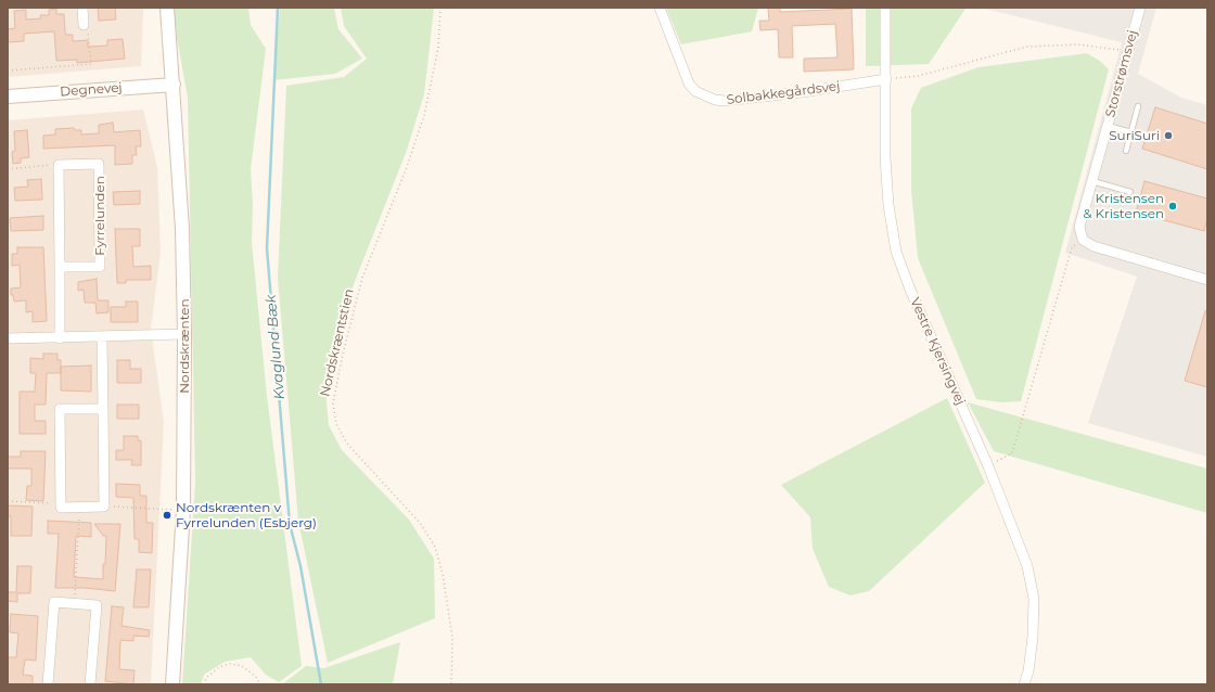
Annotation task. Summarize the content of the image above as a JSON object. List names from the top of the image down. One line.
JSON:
{"streets":{"street":["Storstrømsvej","Degnevej","Solbakkegårdsvej","Fyrrelunden","Nordskrænten","Vestre Kjersingvej"],"path":["Nordskræntstien"]},"crossings":[["Degnevej","Nordskrænten"],["Solbakkegårdsvej","Vestre Kjersingvej"]],"water":["Kvaglund Bæk"],"places":["SuriSuri","Kristensen & Kristensen","Nordskrænten v Fyrrelunden (Esbjerg)"]}
